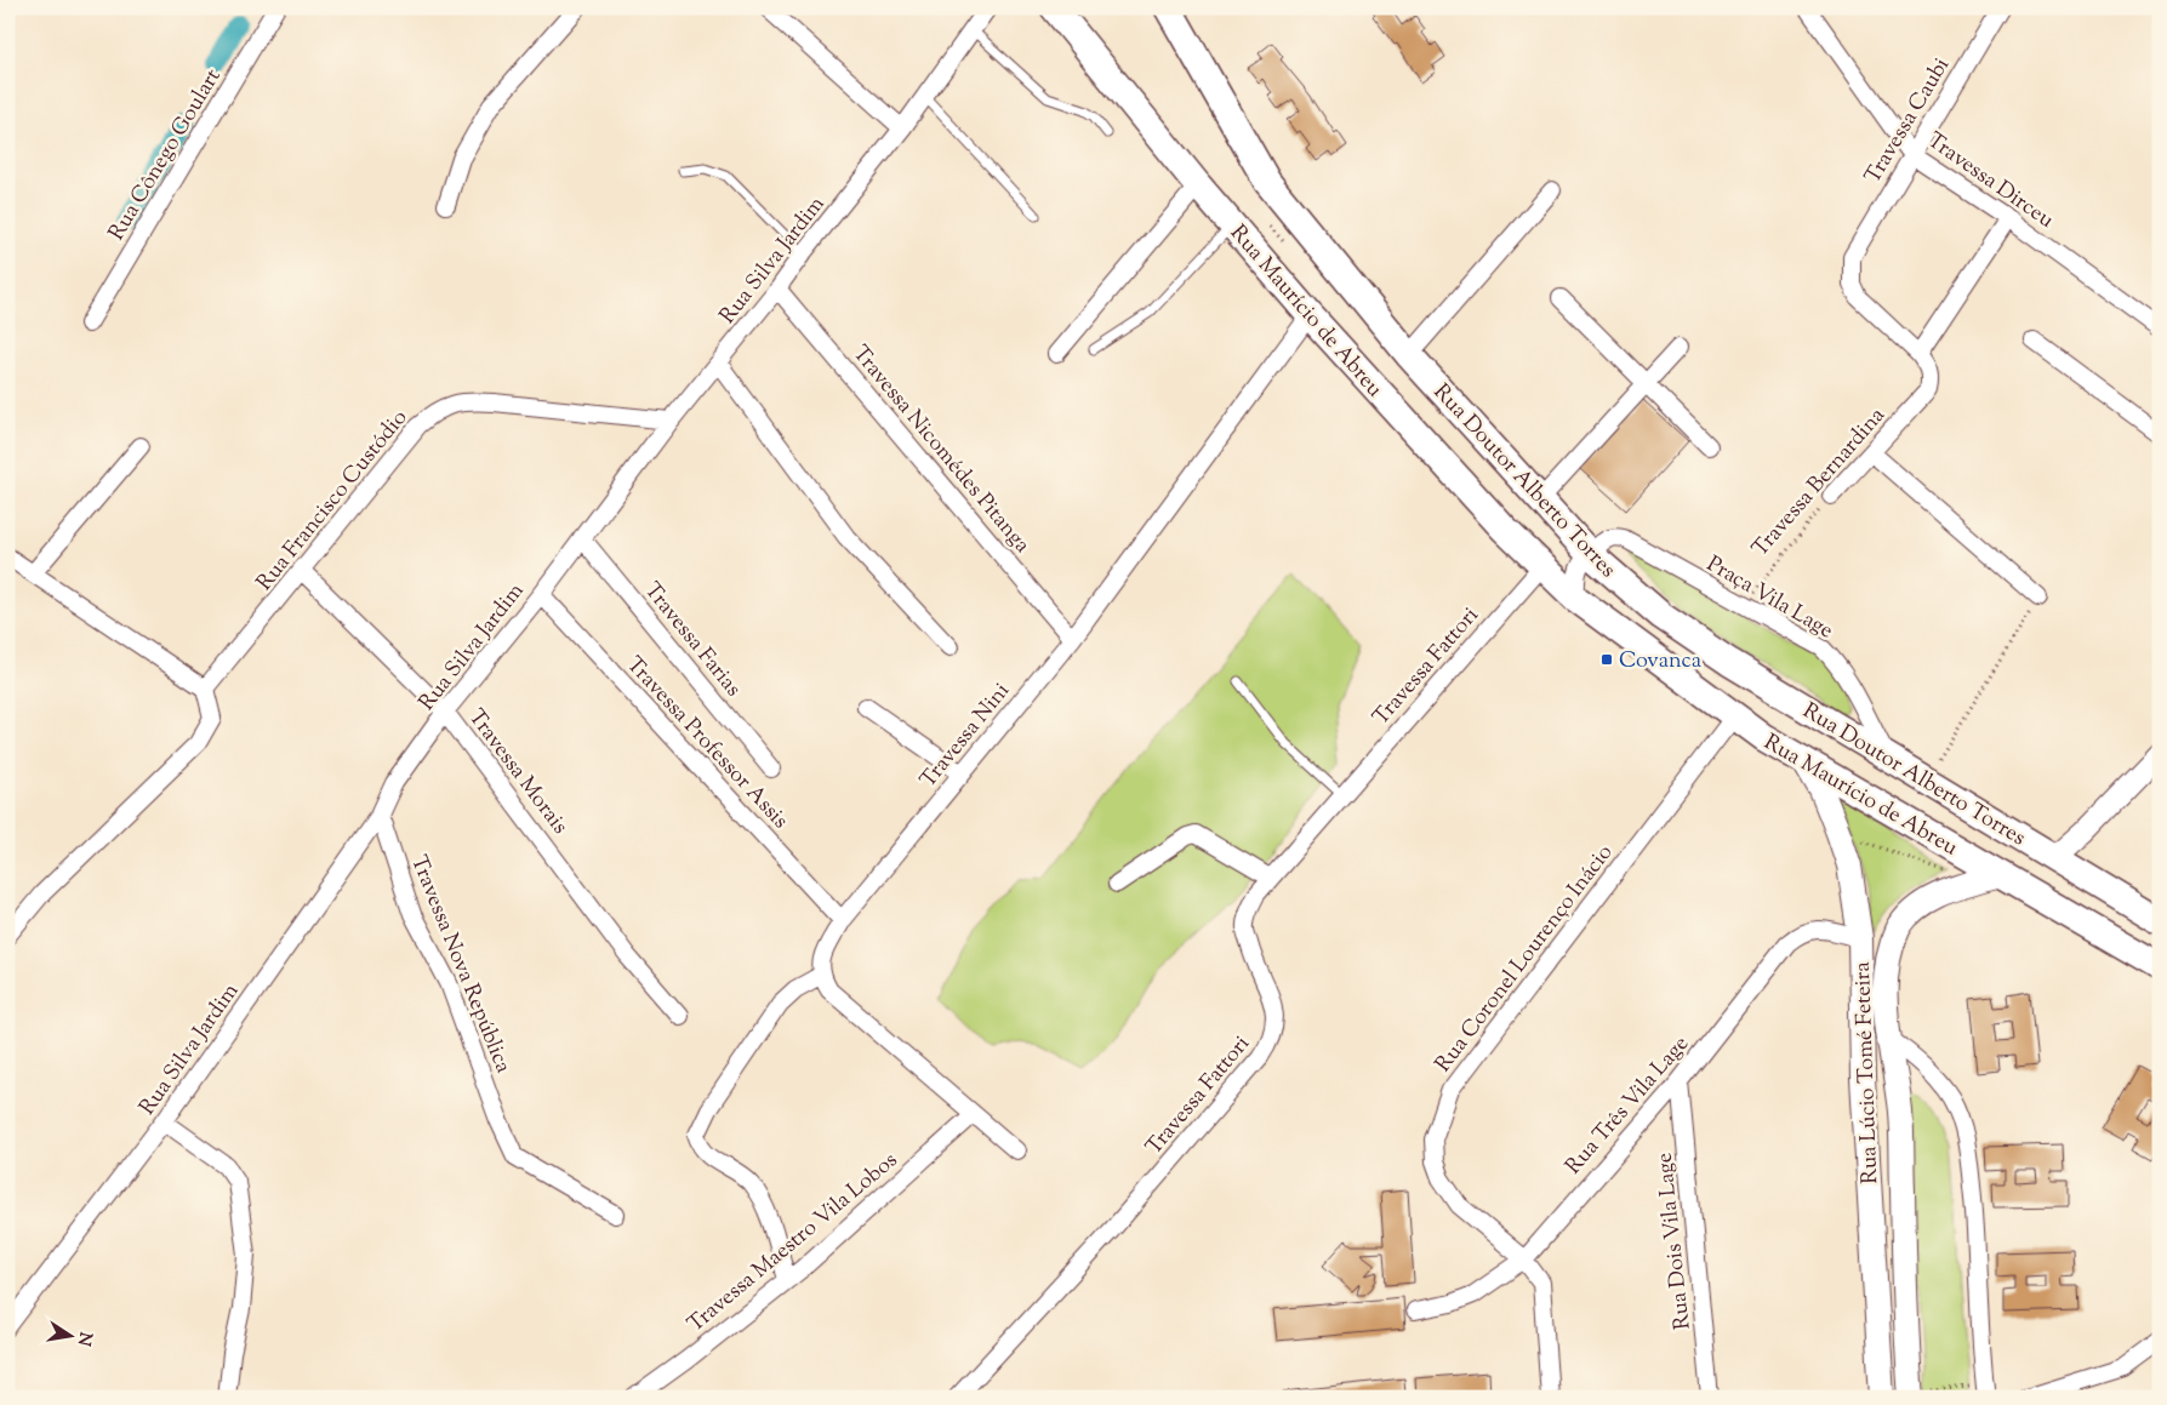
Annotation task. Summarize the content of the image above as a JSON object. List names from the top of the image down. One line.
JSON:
{"streets":{"main road":["Rua Maurício de Abreu","Rua Doutor Alberto Torres","Rua Lúcio Tomé Feteira"],"street":["Travessa Caubi","Rua Cônego Goulart","Travessa Dirceu","Rua Silva Jardim","Travessa Nicomédes Pitanga","Travessa Bernardina","Rua Francisco Custódio","Praça Vila Lage","Travessa Farias","Travessa Fattori","Travessa Nini","Travessa Professor Assis","Travessa Morais","Rua Coronel Lourenço Inácio","Travessa Nova República","Rua Três Vila Lage","Travessa Maestro Vila Lobos","Rua Dois Vila Lage"]},"crossings":[["Travessa Caubi","Travessa Dirceu"],["Travessa Caubi","Travessa Bernardina"],["Rua Silva Jardim","Travessa Nicomédes Pitanga"],["Rua Silva Jardim","Rua Francisco Custódio"],["Rua Silva Jardim","Travessa Farias"],["Rua Silva Jardim","Travessa Professor Assis"],["Rua Silva Jardim","Travessa Morais"],["Rua Silva Jardim","Travessa Nova República"],["Rua Maurício de Abreu","Travessa Fattori"],["Rua Maurício de Abreu","Travessa Nini"],["Rua Maurício de Abreu","Rua Coronel Lourenço Inácio"],["Rua Maurício de Abreu","Rua Lúcio Tomé Feteira"],["Travessa Nicomédes Pitanga","Travessa Nini"],["Rua Doutor Alberto Torres","Praça Vila Lage"],["Travessa Bernardina","Praça Vila Lage"],["Rua Francisco Custódio","Travessa Morais"],["Travessa Nini","Travessa Professor Assis"],["Rua Coronel Lourenço Inácio","Rua Três Vila Lage"],["Rua Lúcio Tomé Feteira","Rua Três Vila Lage"],["Rua Três Vila Lage","Rua Dois Vila Lage"]],"places":{"transit":["Covanca"]},"north":"right"}
